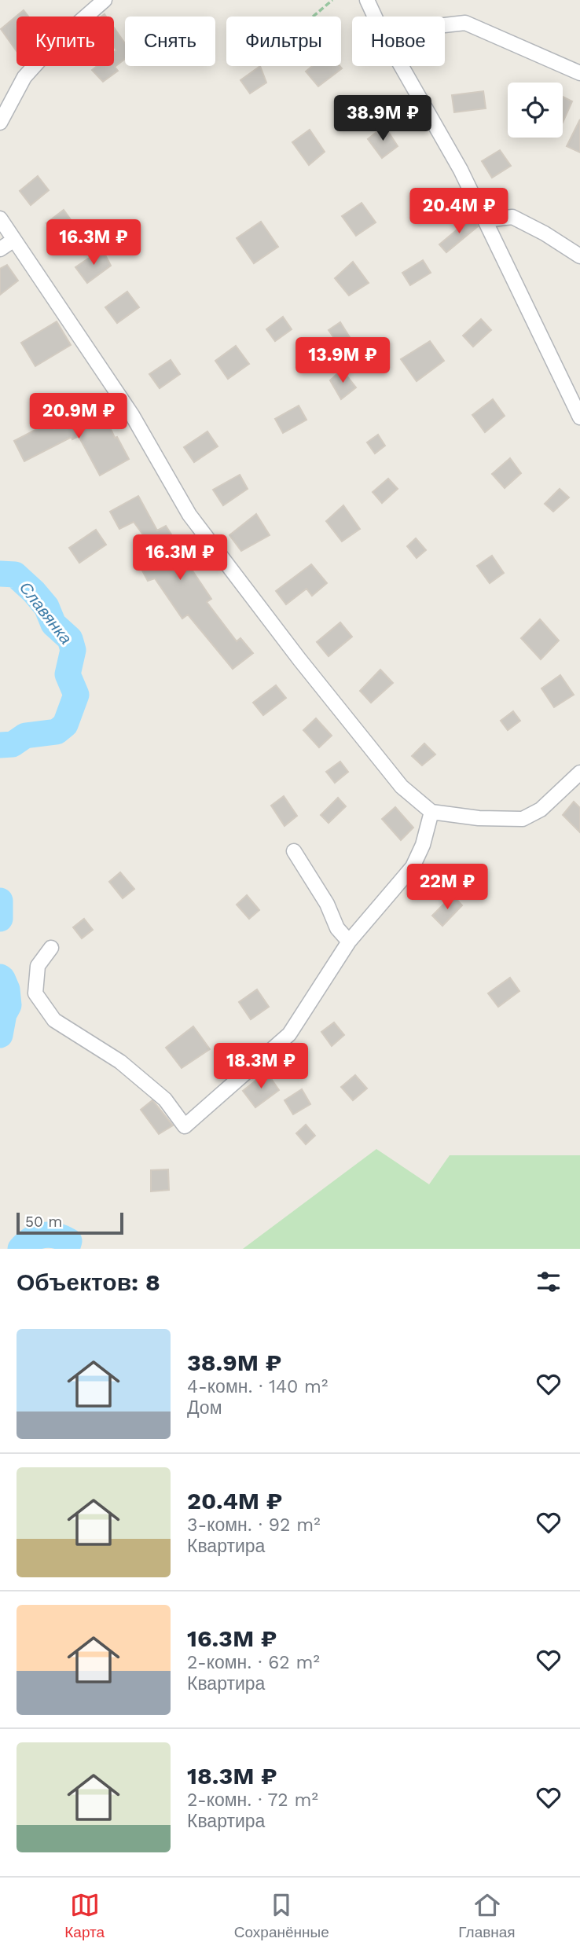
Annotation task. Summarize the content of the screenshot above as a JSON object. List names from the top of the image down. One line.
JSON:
{"water":["Славянка"],"scale_bar":"50 m","page":{"chip":["Купить","Снять","Фильтры","Новое"],"price":["38.9M ₽","20.4M ₽","16.3M ₽","13.9M ₽","20.9M ₽","16.3M ₽","22M ₽","18.3M ₽"],"scale":"50 m","heading":"Объектов: 8","list":[{"name":"38.9M ₽","note":"4-комн. · 140 m² · Дом"},{"name":"20.4M ₽","note":"3-комн. · 92 m² · Квартира"},{"name":"16.3M ₽","note":"2-комн. · 62 m² · Квартира"},{"name":"18.3M ₽","note":"2-комн. · 72 m² · Квартира"}],"tabs":["Карта","Сохранённые","Главная"]}}
